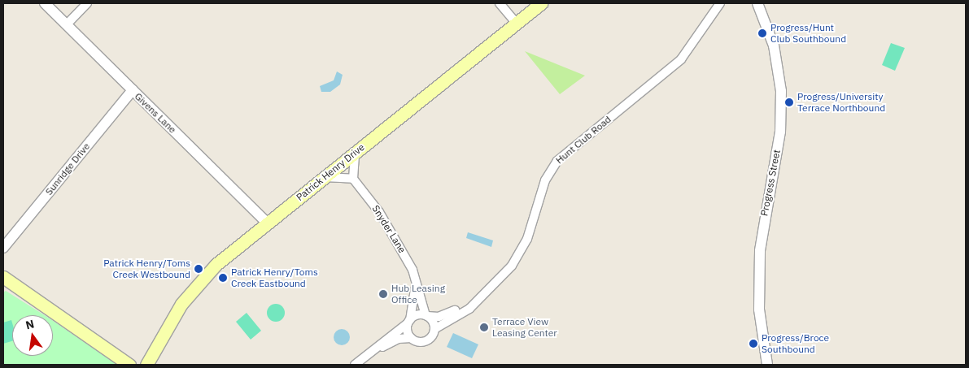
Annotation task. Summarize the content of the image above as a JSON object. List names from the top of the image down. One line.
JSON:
{"streets":{"main road":["Patrick Henry Drive"],"street":["Givens Lane","Hunt Club Road","Sunridge Drive","Progress Street","Snyder Lane"]},"crossings":[["Givens Lane","Sunridge Drive"],["Givens Lane","Patrick Henry Drive"],["Hunt Club Road","Snyder Lane"]],"places":["Progress/Hunt Club Southbound","Progress/University Terrace Northbound","Patrick Henry/Toms Creek Westbound","Patrick Henry/Toms Creek Eastbound","Hub Leasing Office","Terrace View Leasing Center","Progress/Broce Southbound"],"north":"top"}
